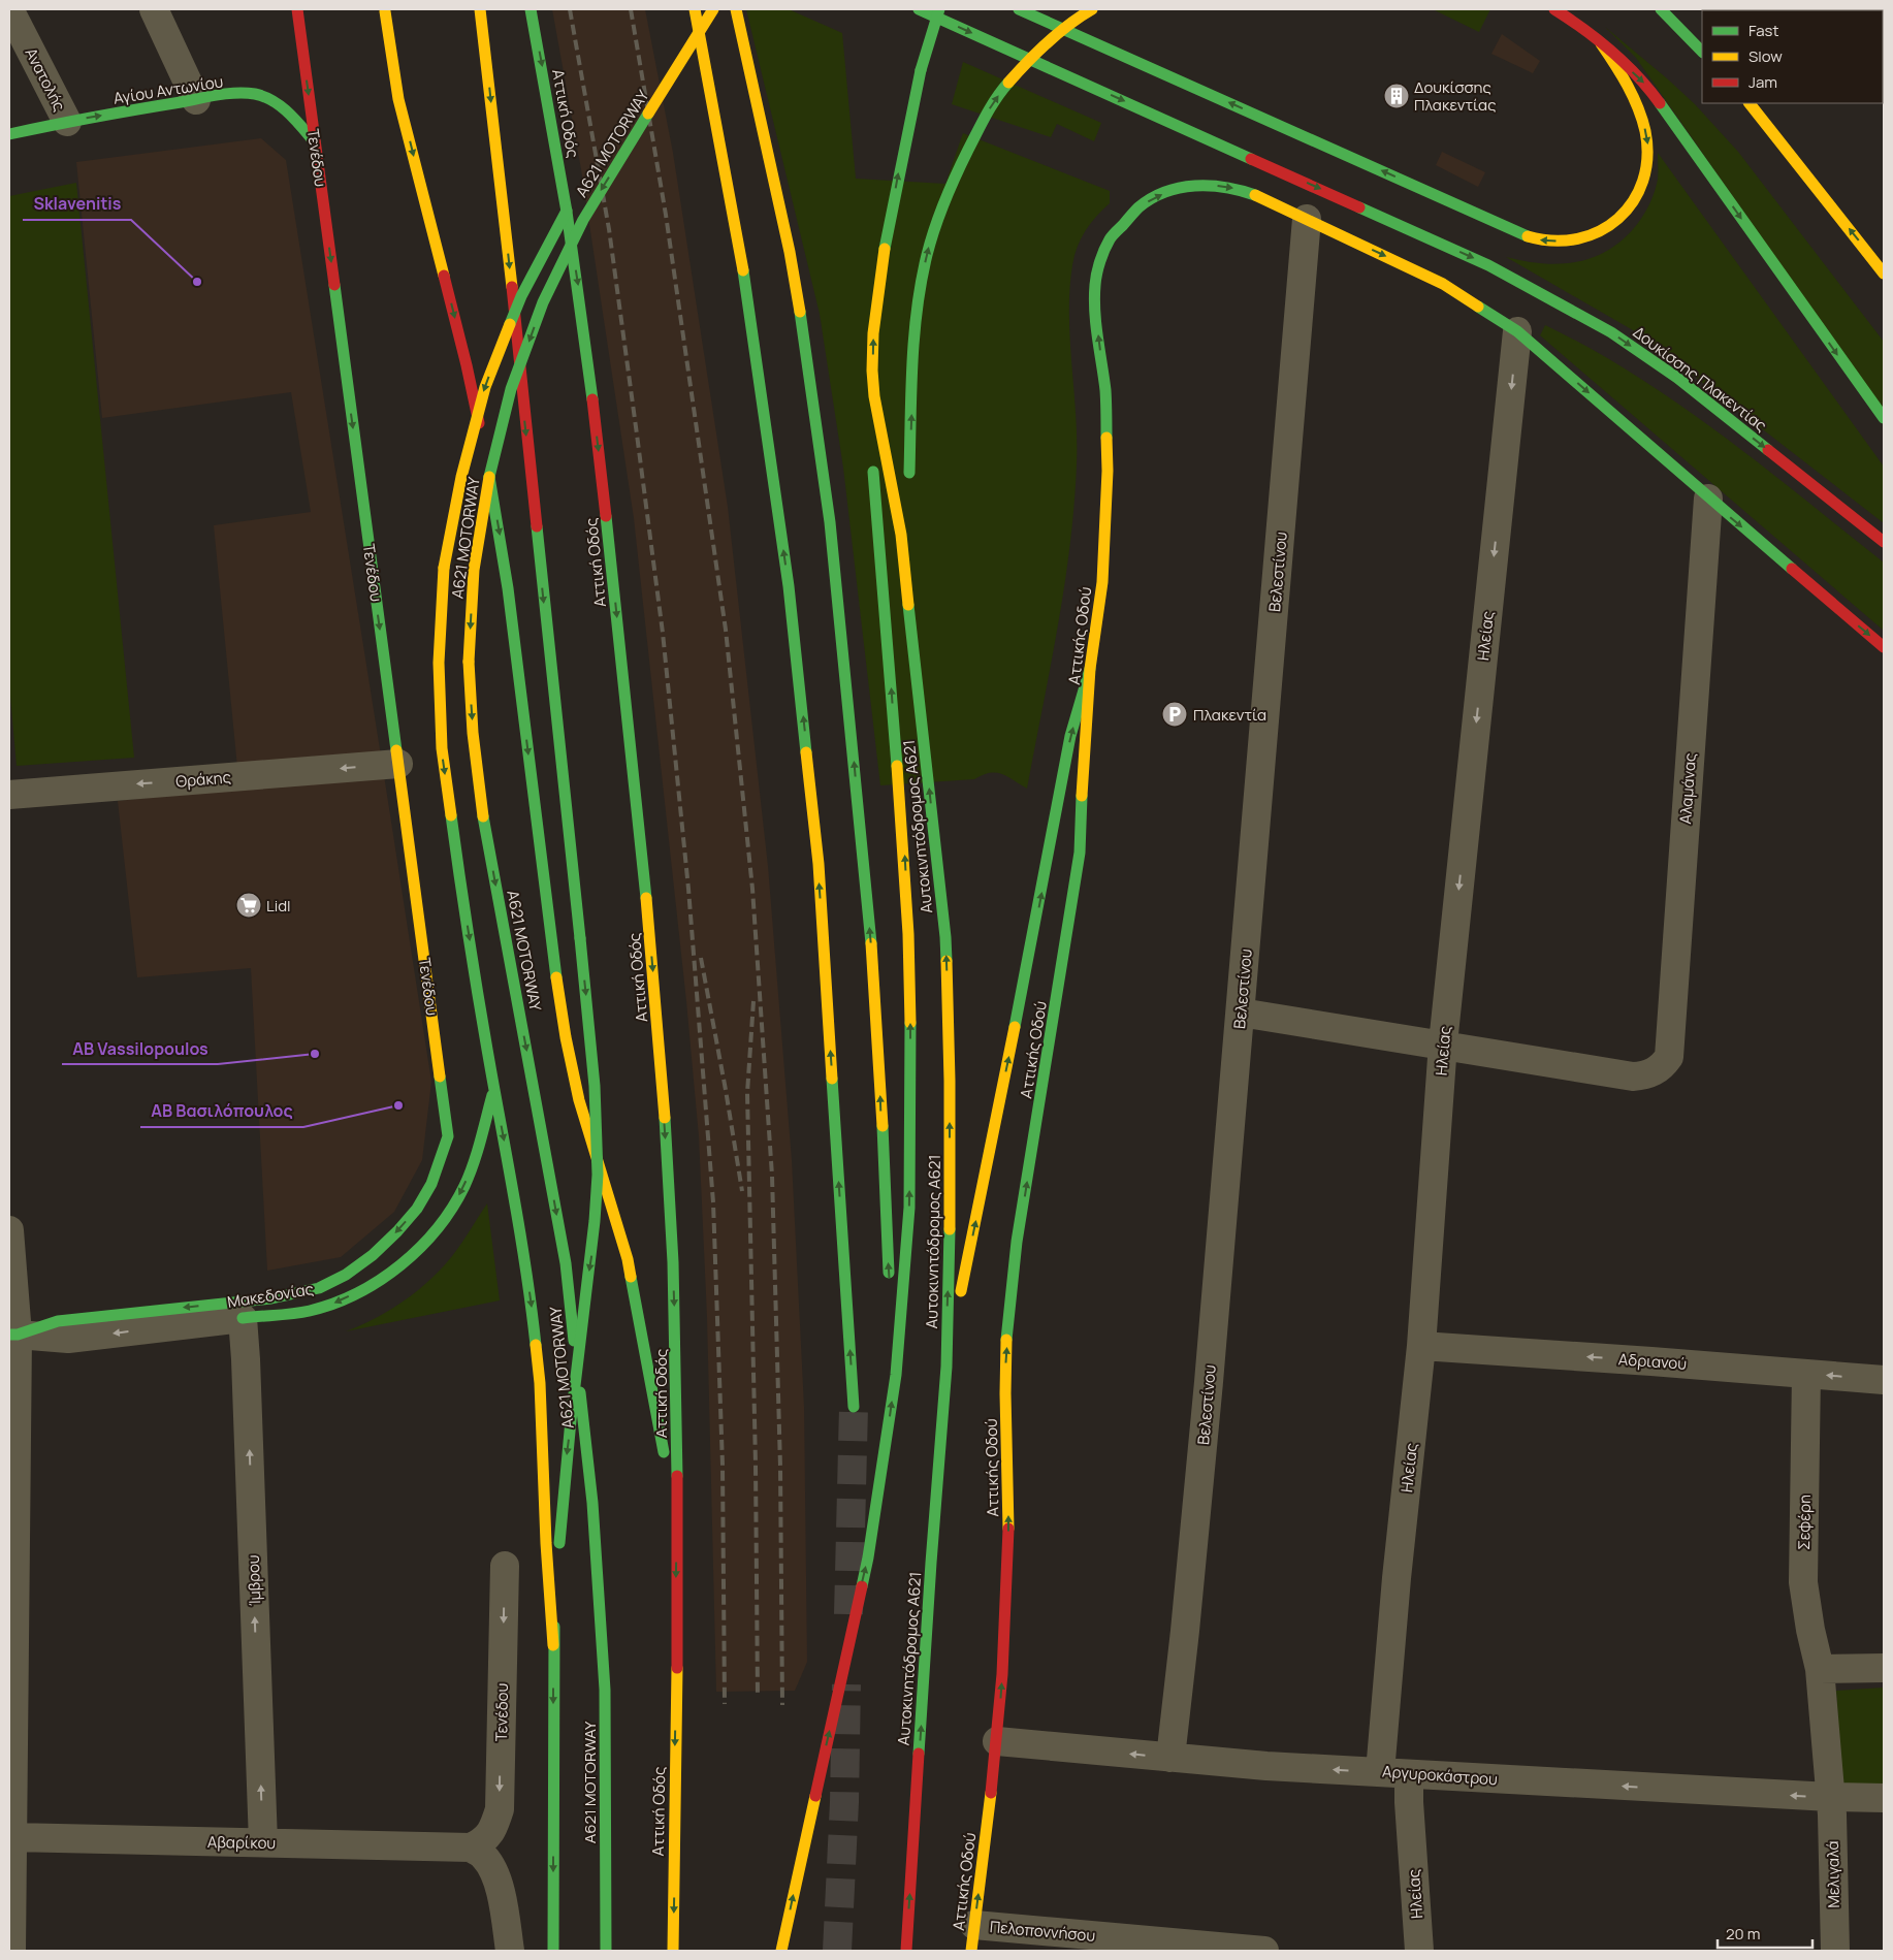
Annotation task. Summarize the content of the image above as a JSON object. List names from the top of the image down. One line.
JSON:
{"streets":{"main road":["Αγίου Αντωνίου","Αττική Οδός","A621 MOTORWAY","Τενέδου","Δουκίσσης Πλακεντίας","Αττικής Οδού","Αυτοκινητόδρομος Α621","Μακεδονίας"],"street":["Ανατολής","Βελεστίνου","Ηλείας","Θράκης","Αλαμάνας","Αδριανού","Σεφέρη","Ίμβρου","Αργυροκάστρου","Αβαρίκου","Μελιγαλά","Πελοποννήσου"]},"crossings":[["Ανατολής","Αγίου Αντωνίου"],["Αγίου Αντωνίου","Τενέδου"],["Τενέδου","Θράκης"],["Τενέδου","Μακεδονίας"],["Τενέδου","Αβαρίκου"],["Βελεστίνου","Αττικής Οδού"],["Βελεστίνου","Αργυροκάστρου"],["Αττικής Οδού","Αργυροκάστρου"],["Αττικής Οδού","Πελοποννήσου"],["Ηλείας","Αλαμάνας"],["Ηλείας","Αδριανού"],["Ηλείας","Αργυροκάστρου"],["Μακεδονίας","Ίμβρου"],["Αδριανού","Σεφέρη"],["Σεφέρη","Αργυροκάστρου"],["Σεφέρη","Μελιγαλά"],["Ίμβρου","Αβαρίκου"],["Αργυροκάστρου","Μελιγαλά"]],"one_way":["Αγίου Αντωνίου","Ηλείας","Θράκης","Μακεδονίας","Αδριανού","Αργυροκάστρου"],"places":{"building":["Δουκίσσης Πλακεντίας"],"other":["Sklavenitis","AB Vassilopoulos","ΑΒ Βασιλόπουλος"],"parking":["Πλακεντία"],"supermarket":["Lidl"]},"legend":["Fast","Slow","Jam"],"scale_bar":"20 m"}
